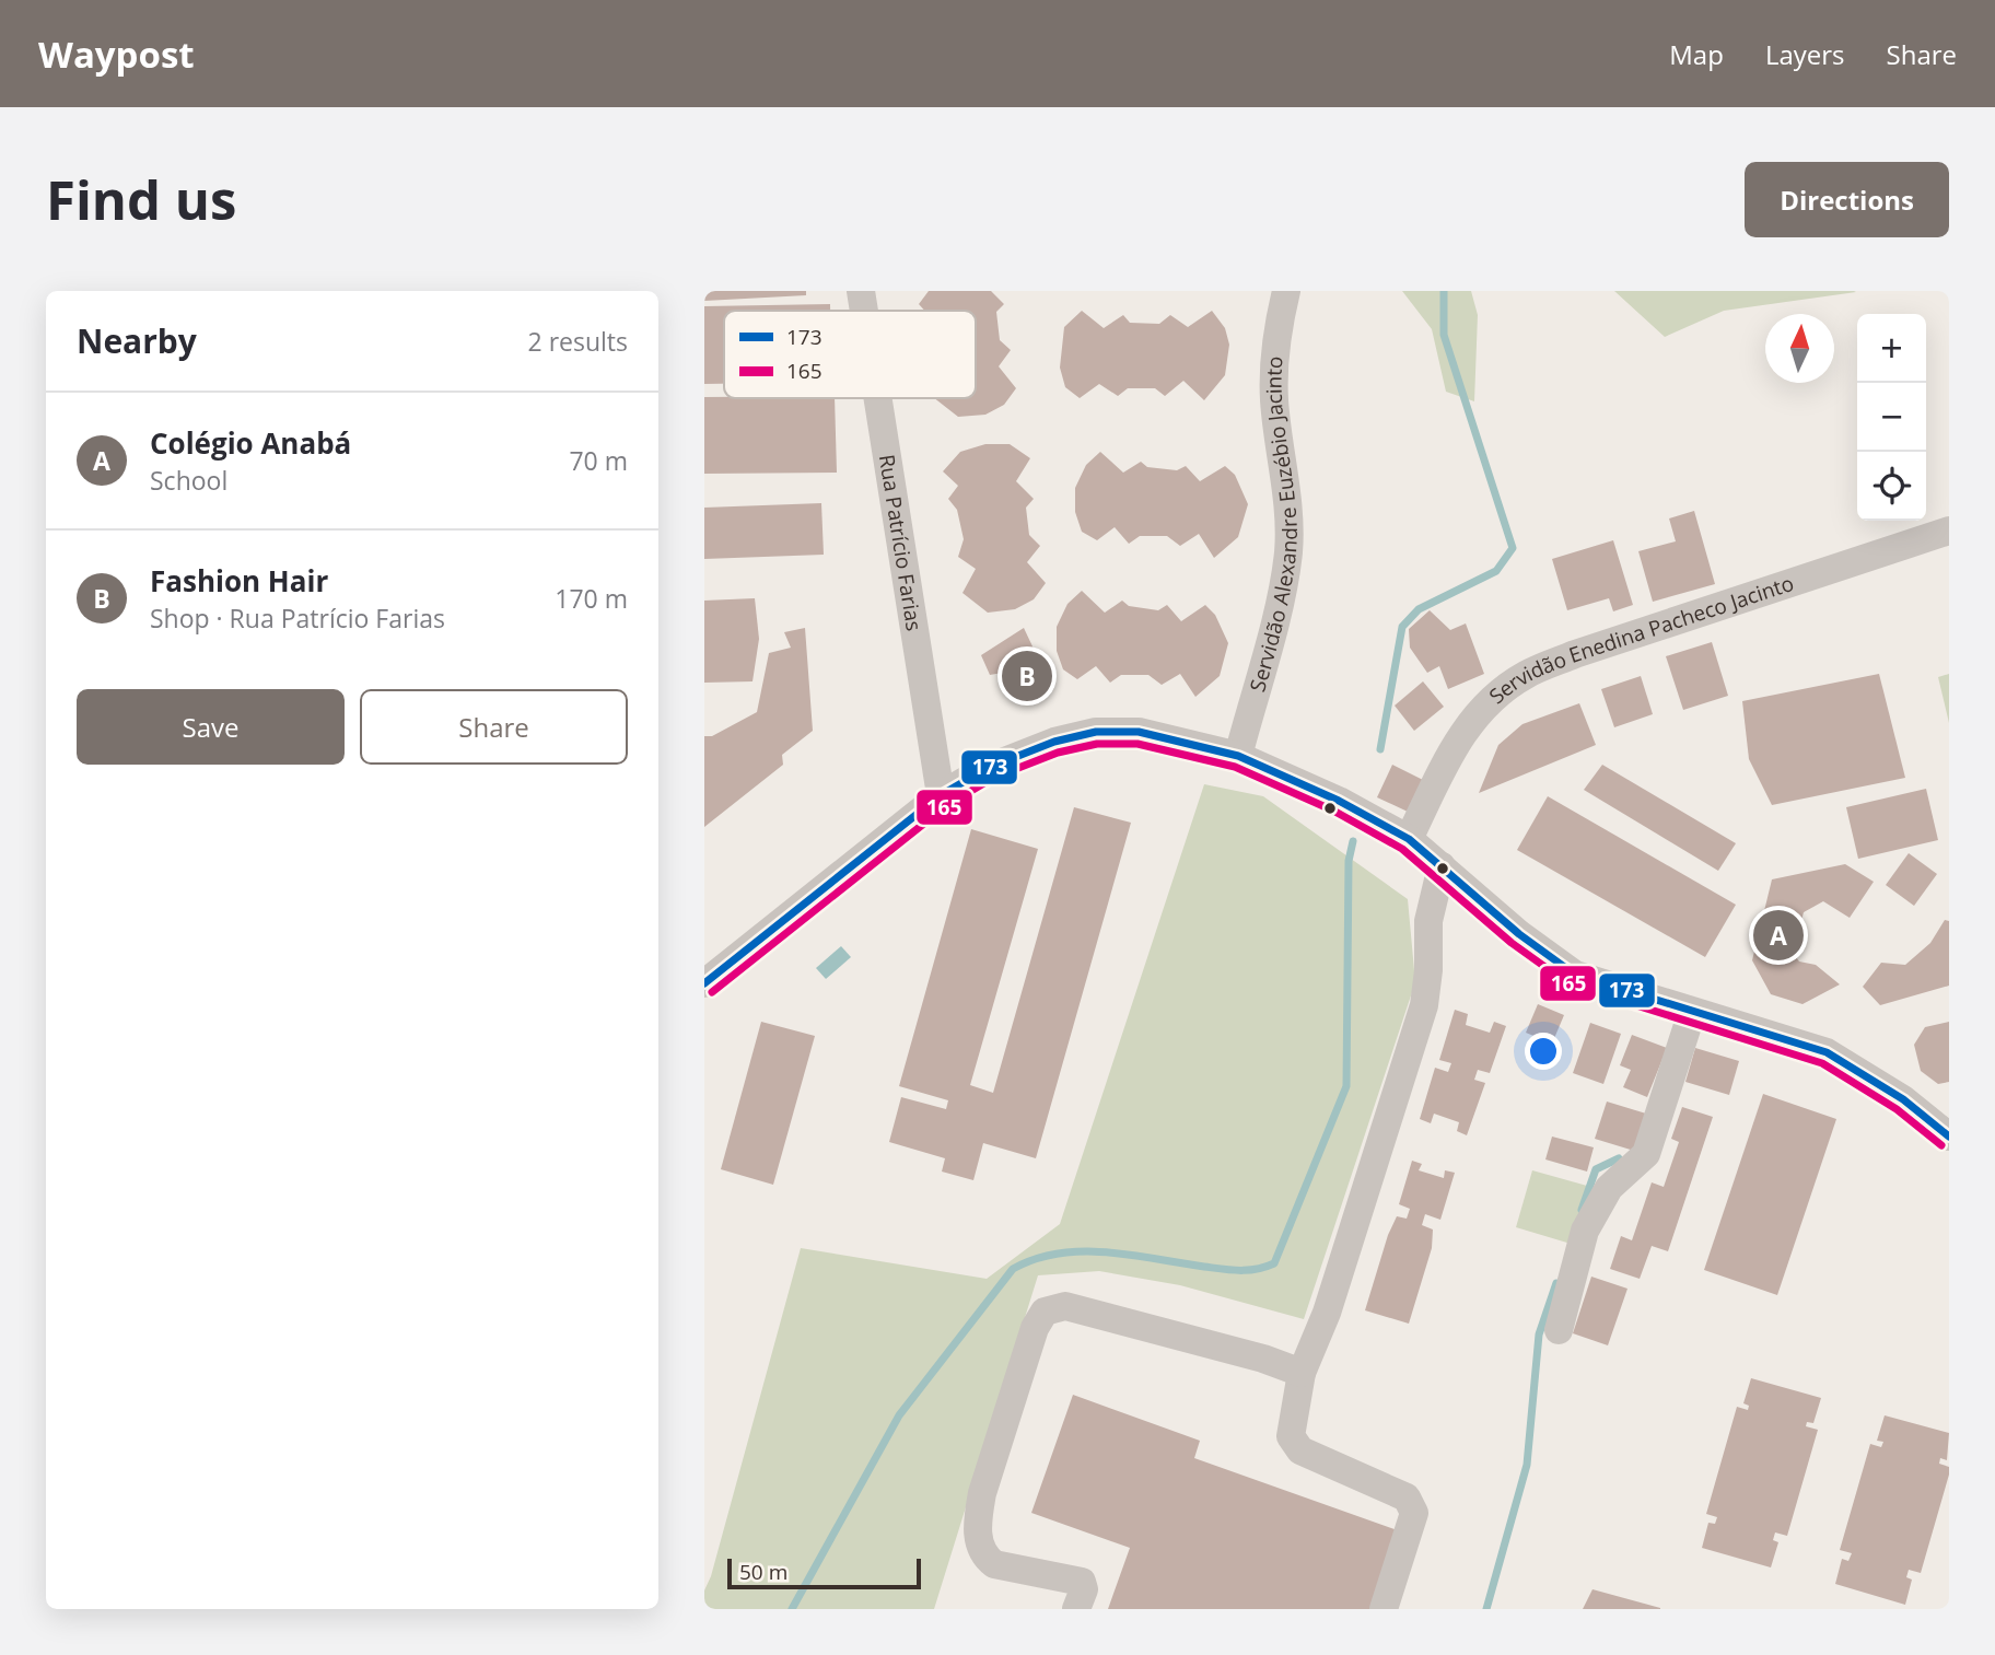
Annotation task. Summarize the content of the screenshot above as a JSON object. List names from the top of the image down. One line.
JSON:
{"streets":{"street":["Servidão Alexandre Euzébio Jacinto","Rua Patrício Farias","Servidão Enedina Pacheco Jacinto"]},"lines":["transit line 173","transit line 165"],"legend":["173","165"],"scale_bar":"50 m","north":"top","page":{"header":"Waypost","nav":["Map","Layers","Share"],"buttons":["Directions",["Save","Share"]],"title":"Find us","heading":["Nearby","2 results"],"map_buttons":["+","−"],"list":[{"mark":"A","name":"Colégio Anabá","note":"School","value":"70 m"},{"mark":"B","name":"Fashion Hair","note":"Shop · Rua Patrício Farias","value":"170 m"}],"pins":["B","A"],"scale":"50 m"}}
